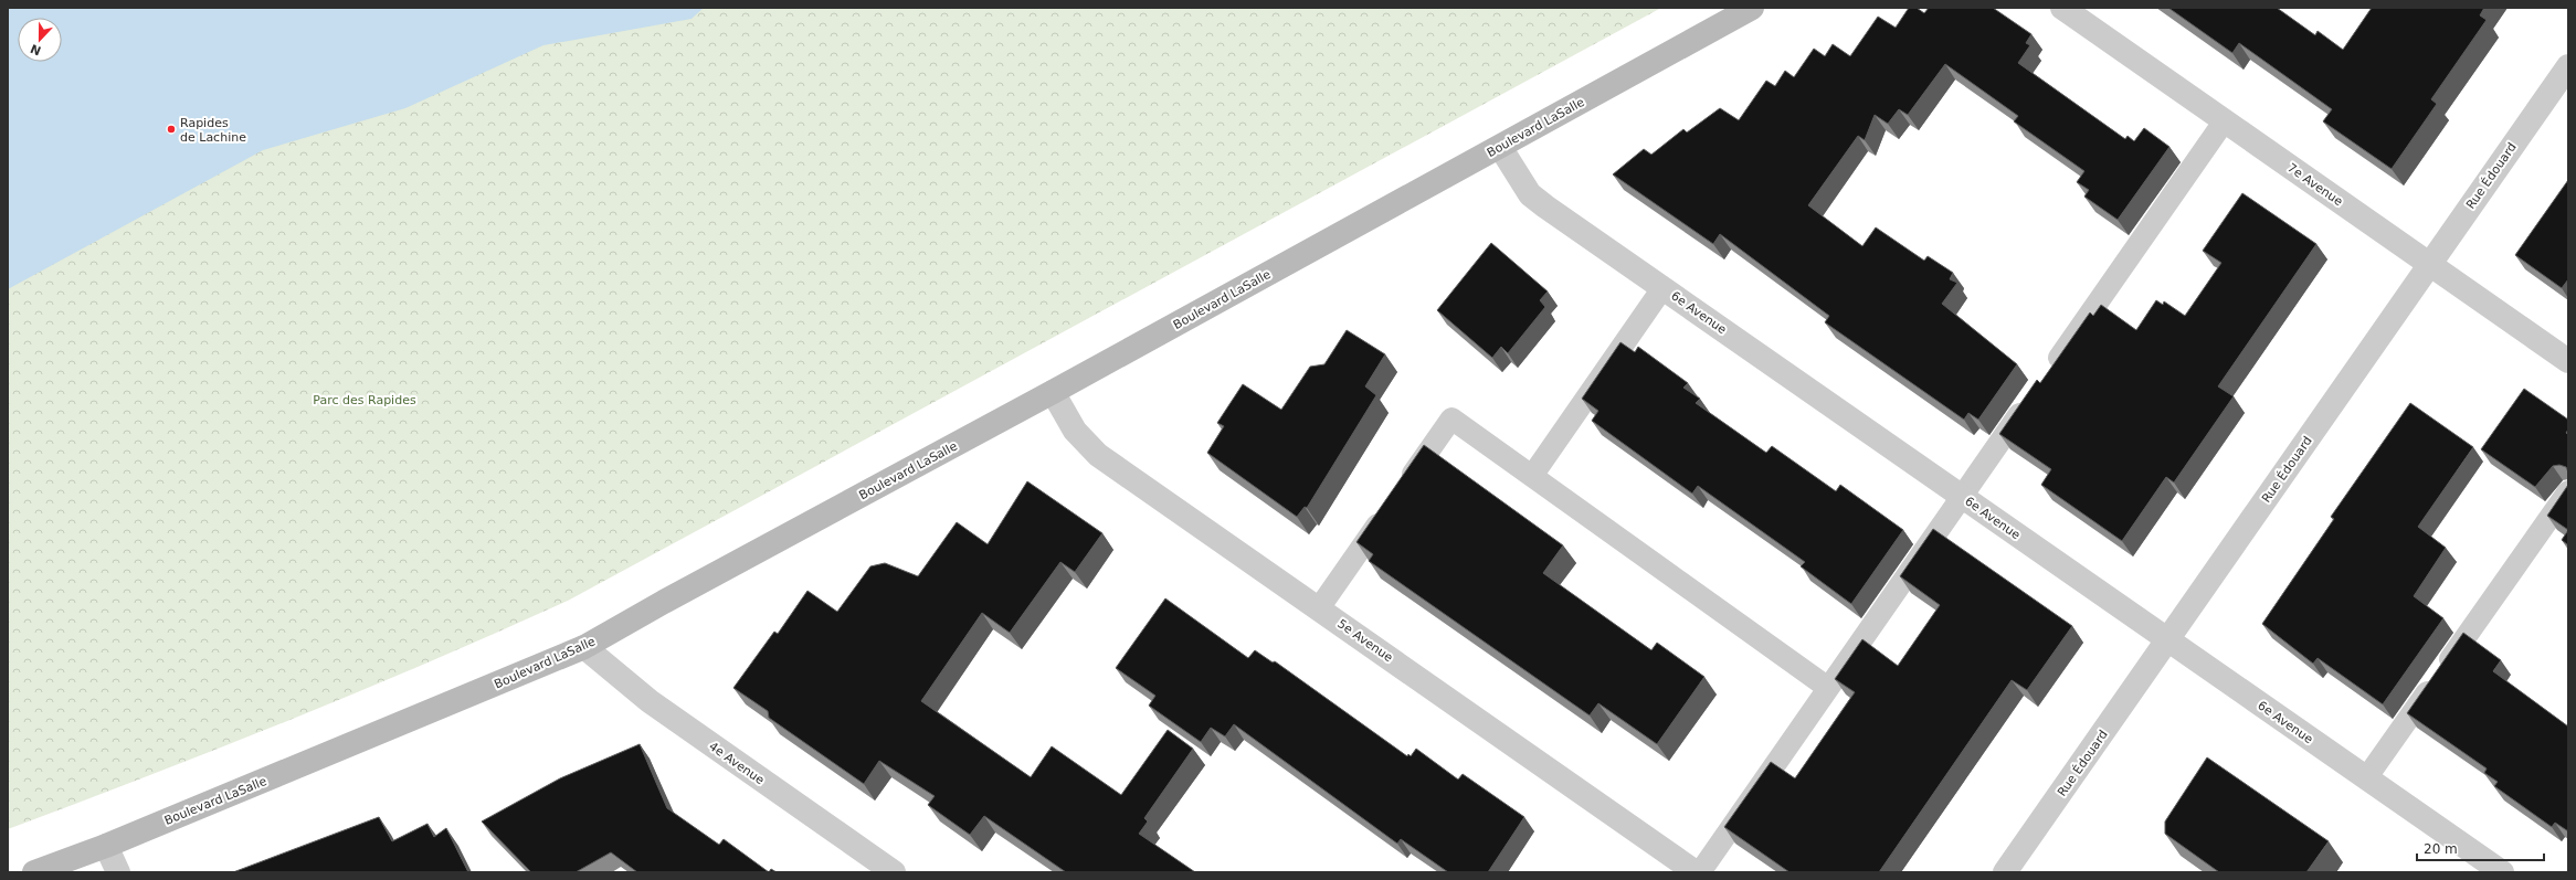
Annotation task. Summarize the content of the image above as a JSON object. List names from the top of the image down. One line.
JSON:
{"streets":{"main road":["Boulevard LaSalle"],"street":["Rue Édouard","7e Avenue","6e Avenue","5e Avenue","4e Avenue"]},"crossings":[["Boulevard LaSalle","6e Avenue"],["Boulevard LaSalle","5e Avenue"],["Boulevard LaSalle","4e Avenue"],["Rue Édouard","7e Avenue"],["Rue Édouard","6e Avenue"]],"parks":["Parc des Rapides"],"places":["Rapides de Lachine"],"scale_bar":"20 m","north":"bottom"}
